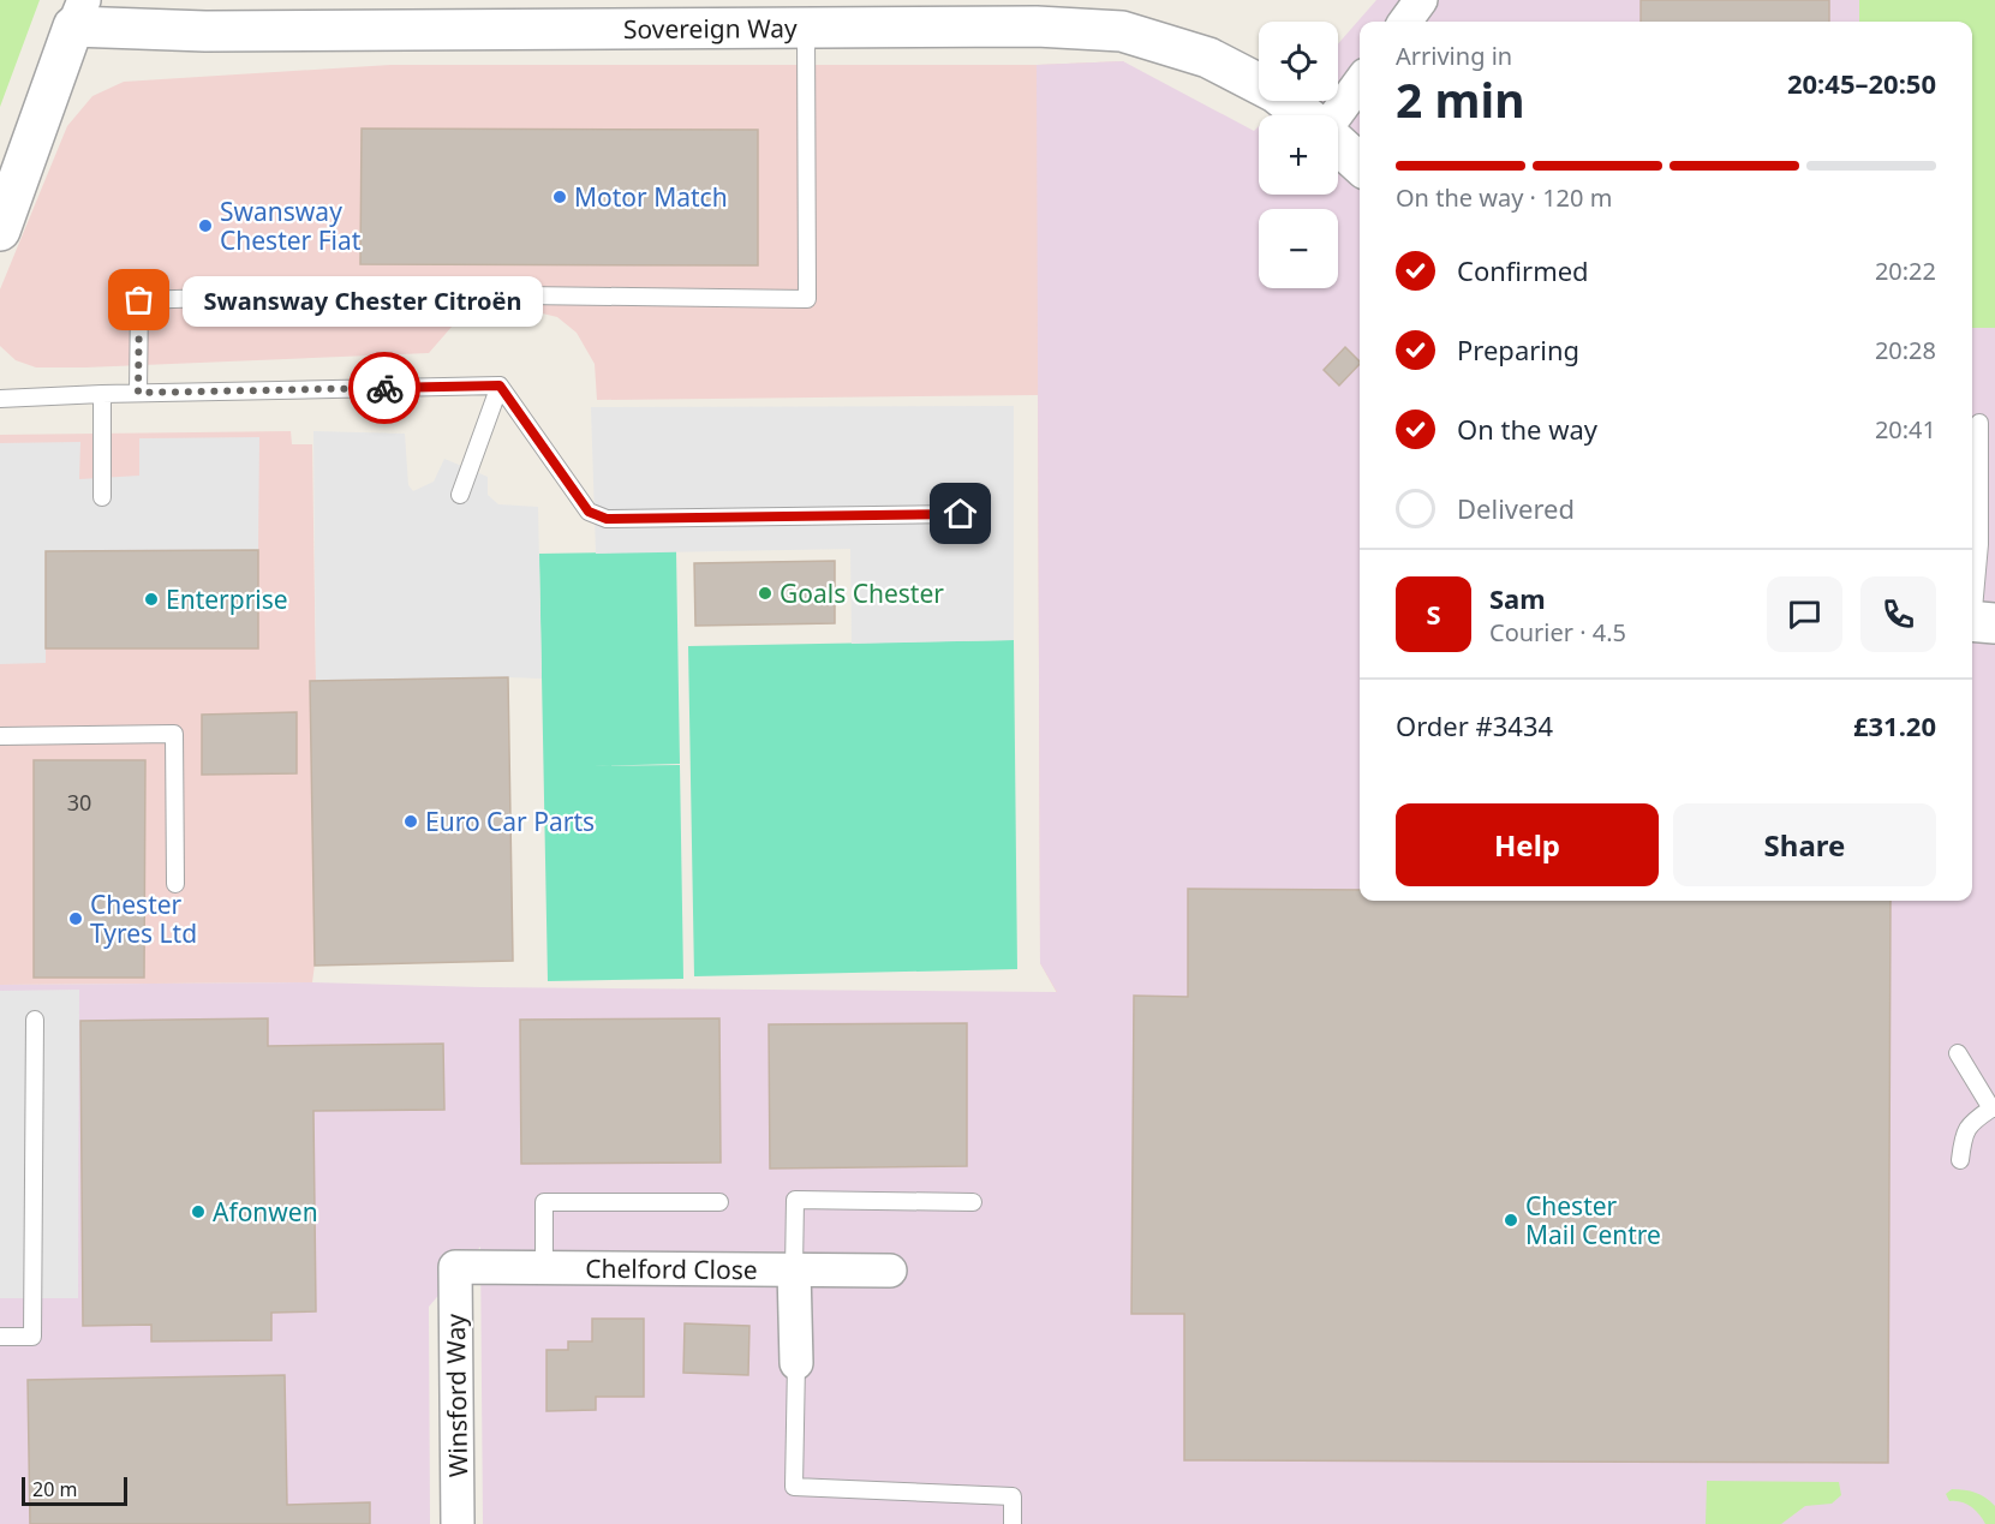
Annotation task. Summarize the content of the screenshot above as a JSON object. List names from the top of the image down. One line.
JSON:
{"streets":{"street":["Sovereign Way","Chelford Close","Winsford Way"]},"crossings":[["Chelford Close","Winsford Way"]],"places":["Motor Match","Swansway Chester Fiat","Swansway Chester Citroën","Goals Chester","Enterprise","Euro Car Parts","Chester Tyres Ltd","Afonwen","Chester Mail Centre"],"house_numbers":["30"],"scale_bar":"20 m","page":{"map_buttons":["+","−"],"heading":["2 min","Arriving in","20:45–20:50"],"panel":["Sam","Courier · 4.5","Order #3434","£31.20"],"bar":"On the way · 120 m","list":[["Confirmed","20:22"],["Preparing","20:28"],["On the way","20:41"],"Delivered"],"bubble":"Swansway Chester Citroën","round":"S","buttons":["Help","Share"],"scale":"20 m"}}
